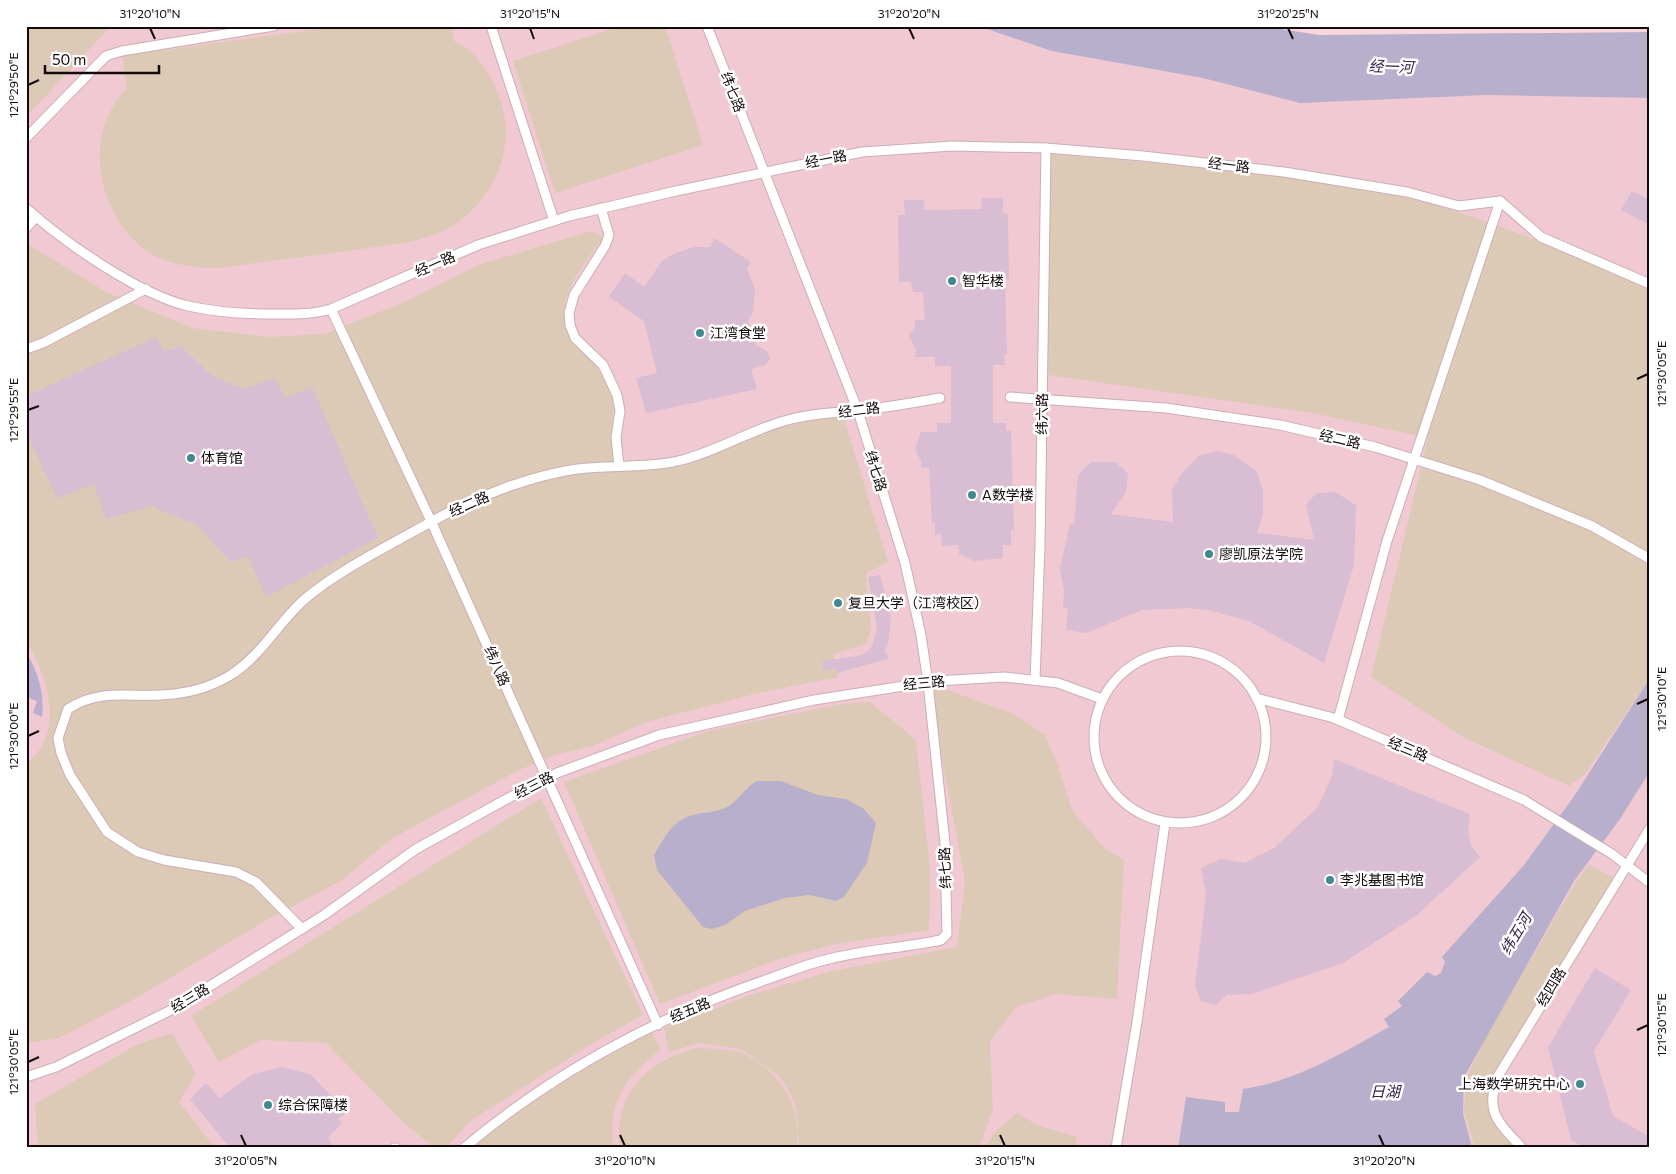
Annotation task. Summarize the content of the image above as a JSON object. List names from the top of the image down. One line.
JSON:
{"streets":{"lane":["纬七路","经一路","经二路","纬六路","纬八路","经三路","经四路","经五路"]},"crossings":[["纬七路","经一路"],["纬七路","经二路"],["纬七路","经三路"],["纬七路","经五路"],["经一路","纬六路"],["经一路","纬八路"],["经二路","纬六路"],["经二路","纬八路"],["经二路","经三路"],["纬六路","经三路"],["纬八路","经三路"],["纬八路","经五路"],["经三路","经四路"]],"water":["经一河","纬五河","日湖"],"places":["智华楼","江湾食堂","体育馆","A数学楼","廖凯原法学院","复旦大学（江湾校区）","李兆基图书馆","上海数学研究中心","综合保障楼"],"scale_bar":"50 m","coordinates":["31°20'10\"N","31°20'15\"N","31°20'20\"N","31°20'25\"N","121°29'50\"E","121°30'05\"E","121°29'55\"E","121°30'10\"E","121°30'00\"E","121°30'15\"E","31°20'05\"N"]}
